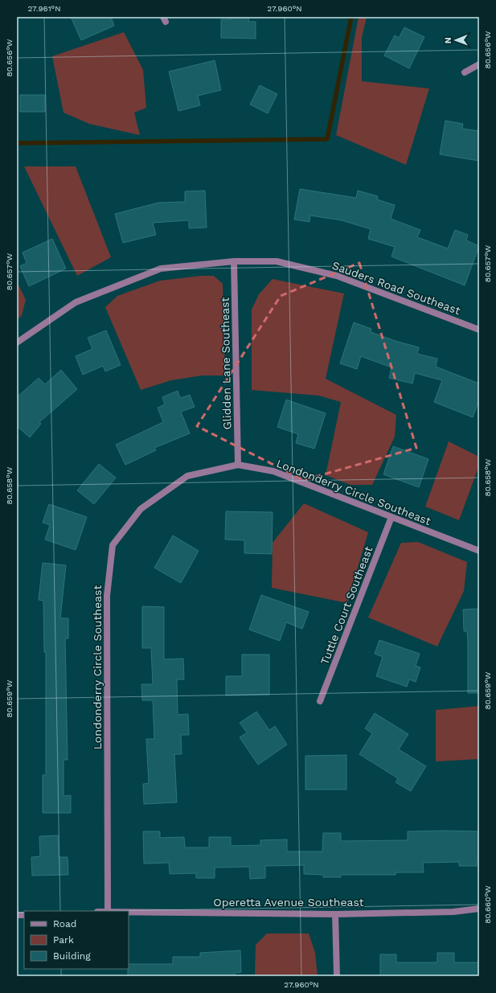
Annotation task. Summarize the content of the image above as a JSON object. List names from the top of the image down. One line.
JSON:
{"streets":{"street":["Sauders Road Southeast","Glidden Lane Southeast","Londonderry Circle Southeast","Tuttle Court Southeast","Operetta Avenue Southeast"]},"crossings":[["Sauders Road Southeast","Glidden Lane Southeast"],["Glidden Lane Southeast","Londonderry Circle Southeast"],["Londonderry Circle Southeast","Tuttle Court Southeast"]],"legend":["Road","Park","Building"],"north":"left","coordinates":["27.961°N","27.960°N","80.656°W","80.657°W","80.658°W","80.659°W","80.660°W"]}
